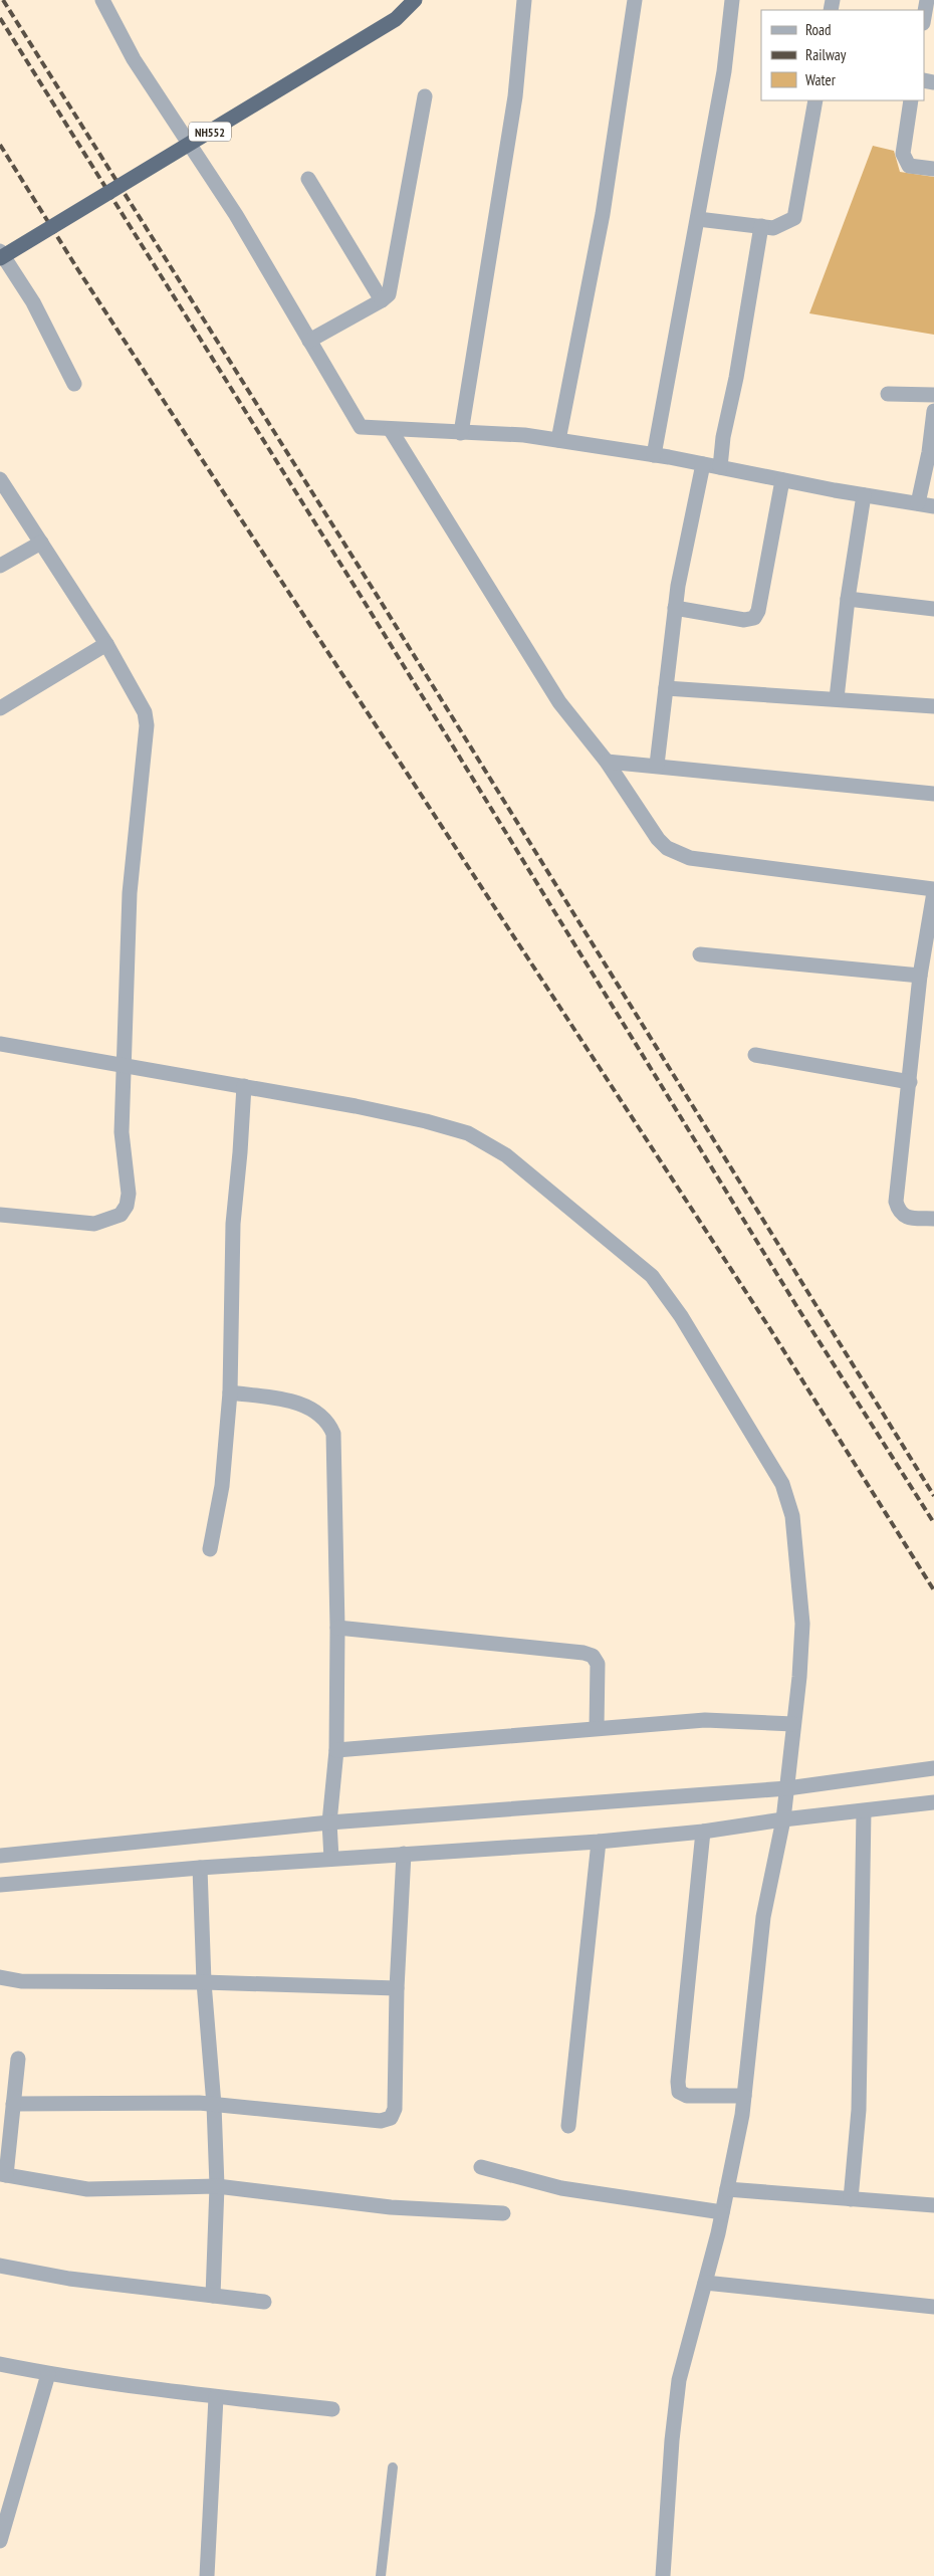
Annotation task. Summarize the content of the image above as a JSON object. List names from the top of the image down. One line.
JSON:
{"streets":{"highway":["NH552"]},"legend":["Road","Railway","Water"]}
